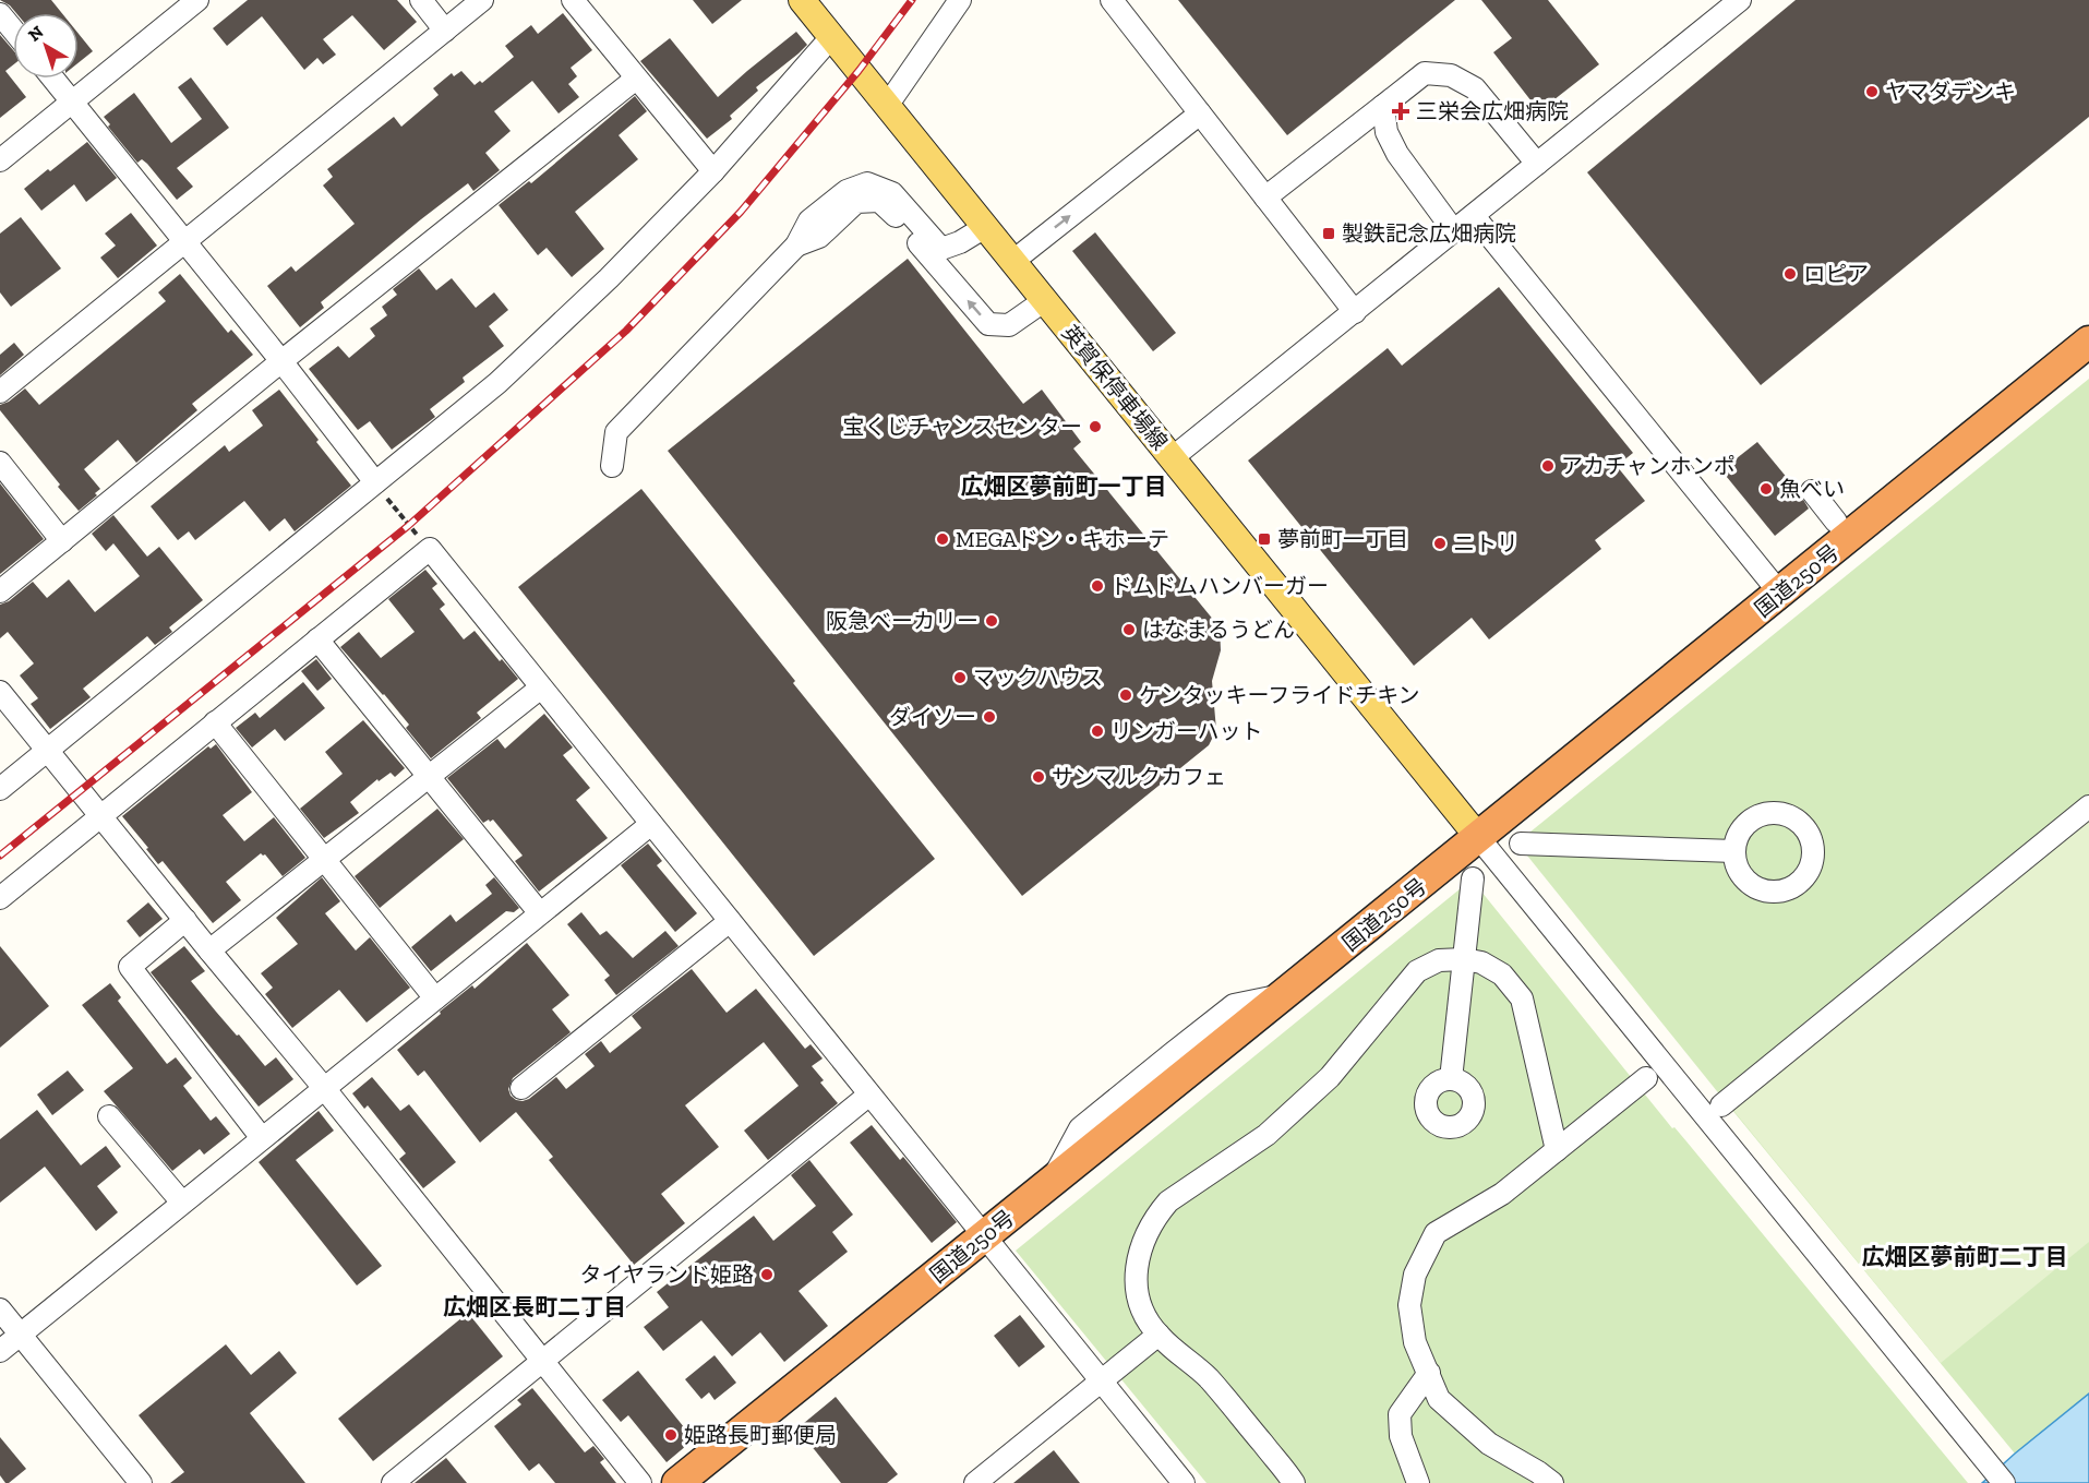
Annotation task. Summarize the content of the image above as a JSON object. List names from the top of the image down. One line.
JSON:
{"streets":{"highway":["国道250号"],"main road":["英賀保停車場線"]},"crossings":[["英賀保停車場線","国道250号"]],"districts":["広畑区夢前町一丁目","広畑区夢前町二丁目","広畑区長町二丁目"],"places":{"other":["ヤマダデンキ","ロピア","宝くじチャンスセンター","アカチャンホンポ","魚べい","MEGAドン・キホーテ","ニトリ","ドムドムハンバーガー","阪急ベーカリー","はなまるうどん","マックハウス","ケンタッキーフライドチキン","ダイソー","リンガーハット","サンマルクカフェ","タイヤランド姫路","姫路長町郵便局"],"health":["三栄会広畑病院"],"transit":["製鉄記念広畑病院","夢前町一丁目"]},"north":"top left"}
